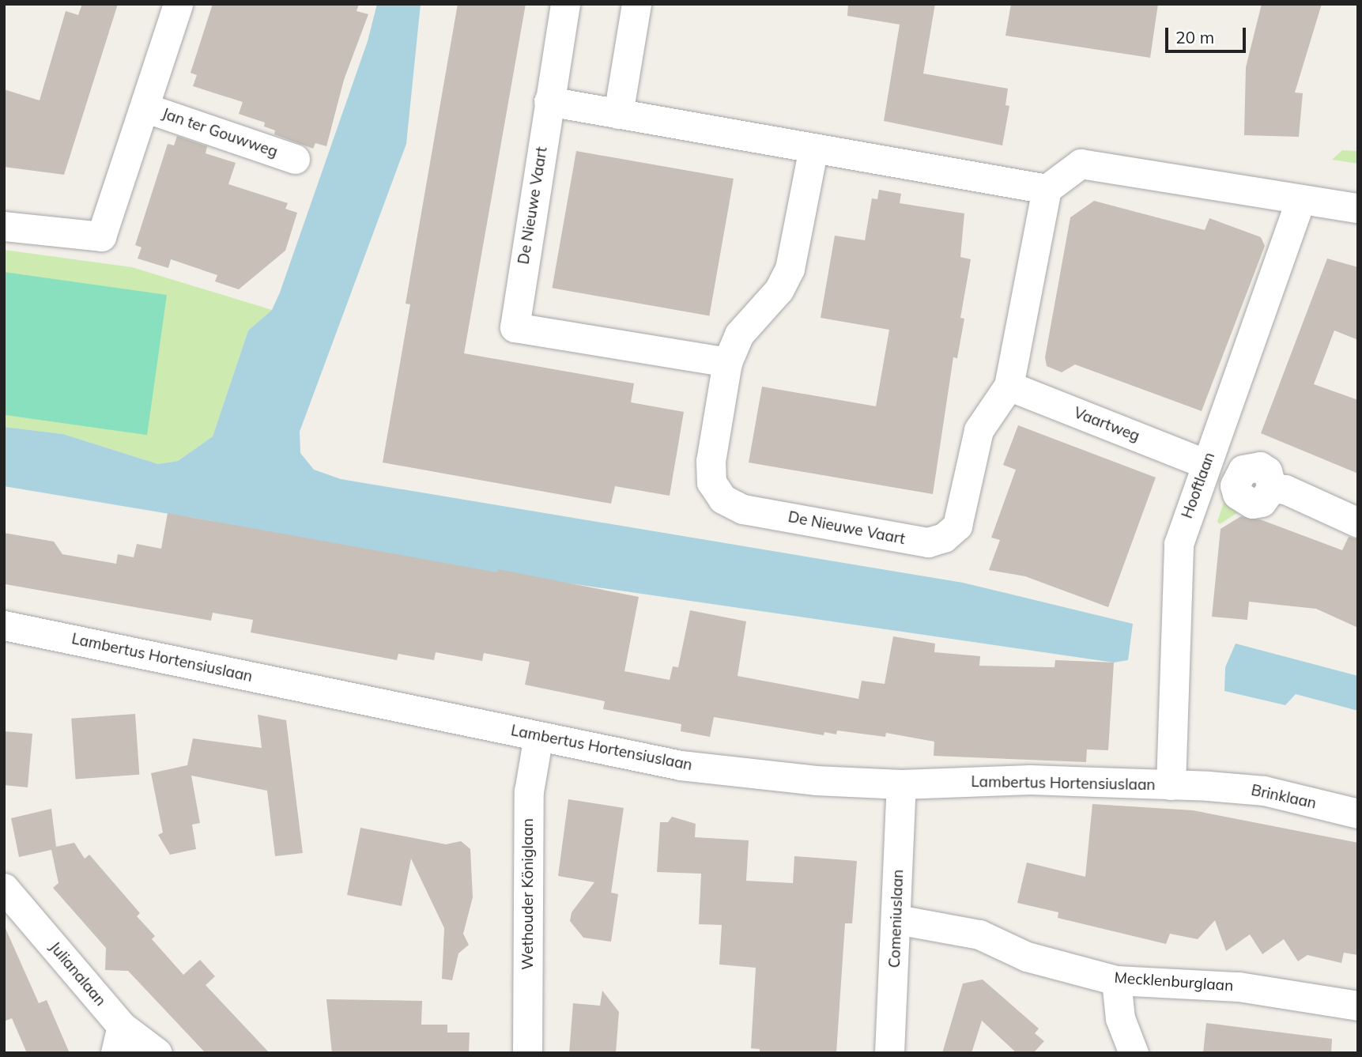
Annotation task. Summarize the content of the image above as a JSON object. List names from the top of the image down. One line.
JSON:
{"streets":{"street":["Jan ter Gouwweg","De Nieuwe Vaart","Vaartweg","Hooftlaan","Lambertus Hortensiuslaan","Brinklaan","Wethouder Königlaan","Comeniuslaan","Julianalaan","Mecklenburglaan"]},"crossings":[["De Nieuwe Vaart","Vaartweg"],["Vaartweg","Hooftlaan"],["Hooftlaan","Lambertus Hortensiuslaan"],["Lambertus Hortensiuslaan","Brinklaan"],["Lambertus Hortensiuslaan","Wethouder Königlaan"],["Lambertus Hortensiuslaan","Comeniuslaan"],["Comeniuslaan","Mecklenburglaan"]],"scale_bar":"20 m"}
